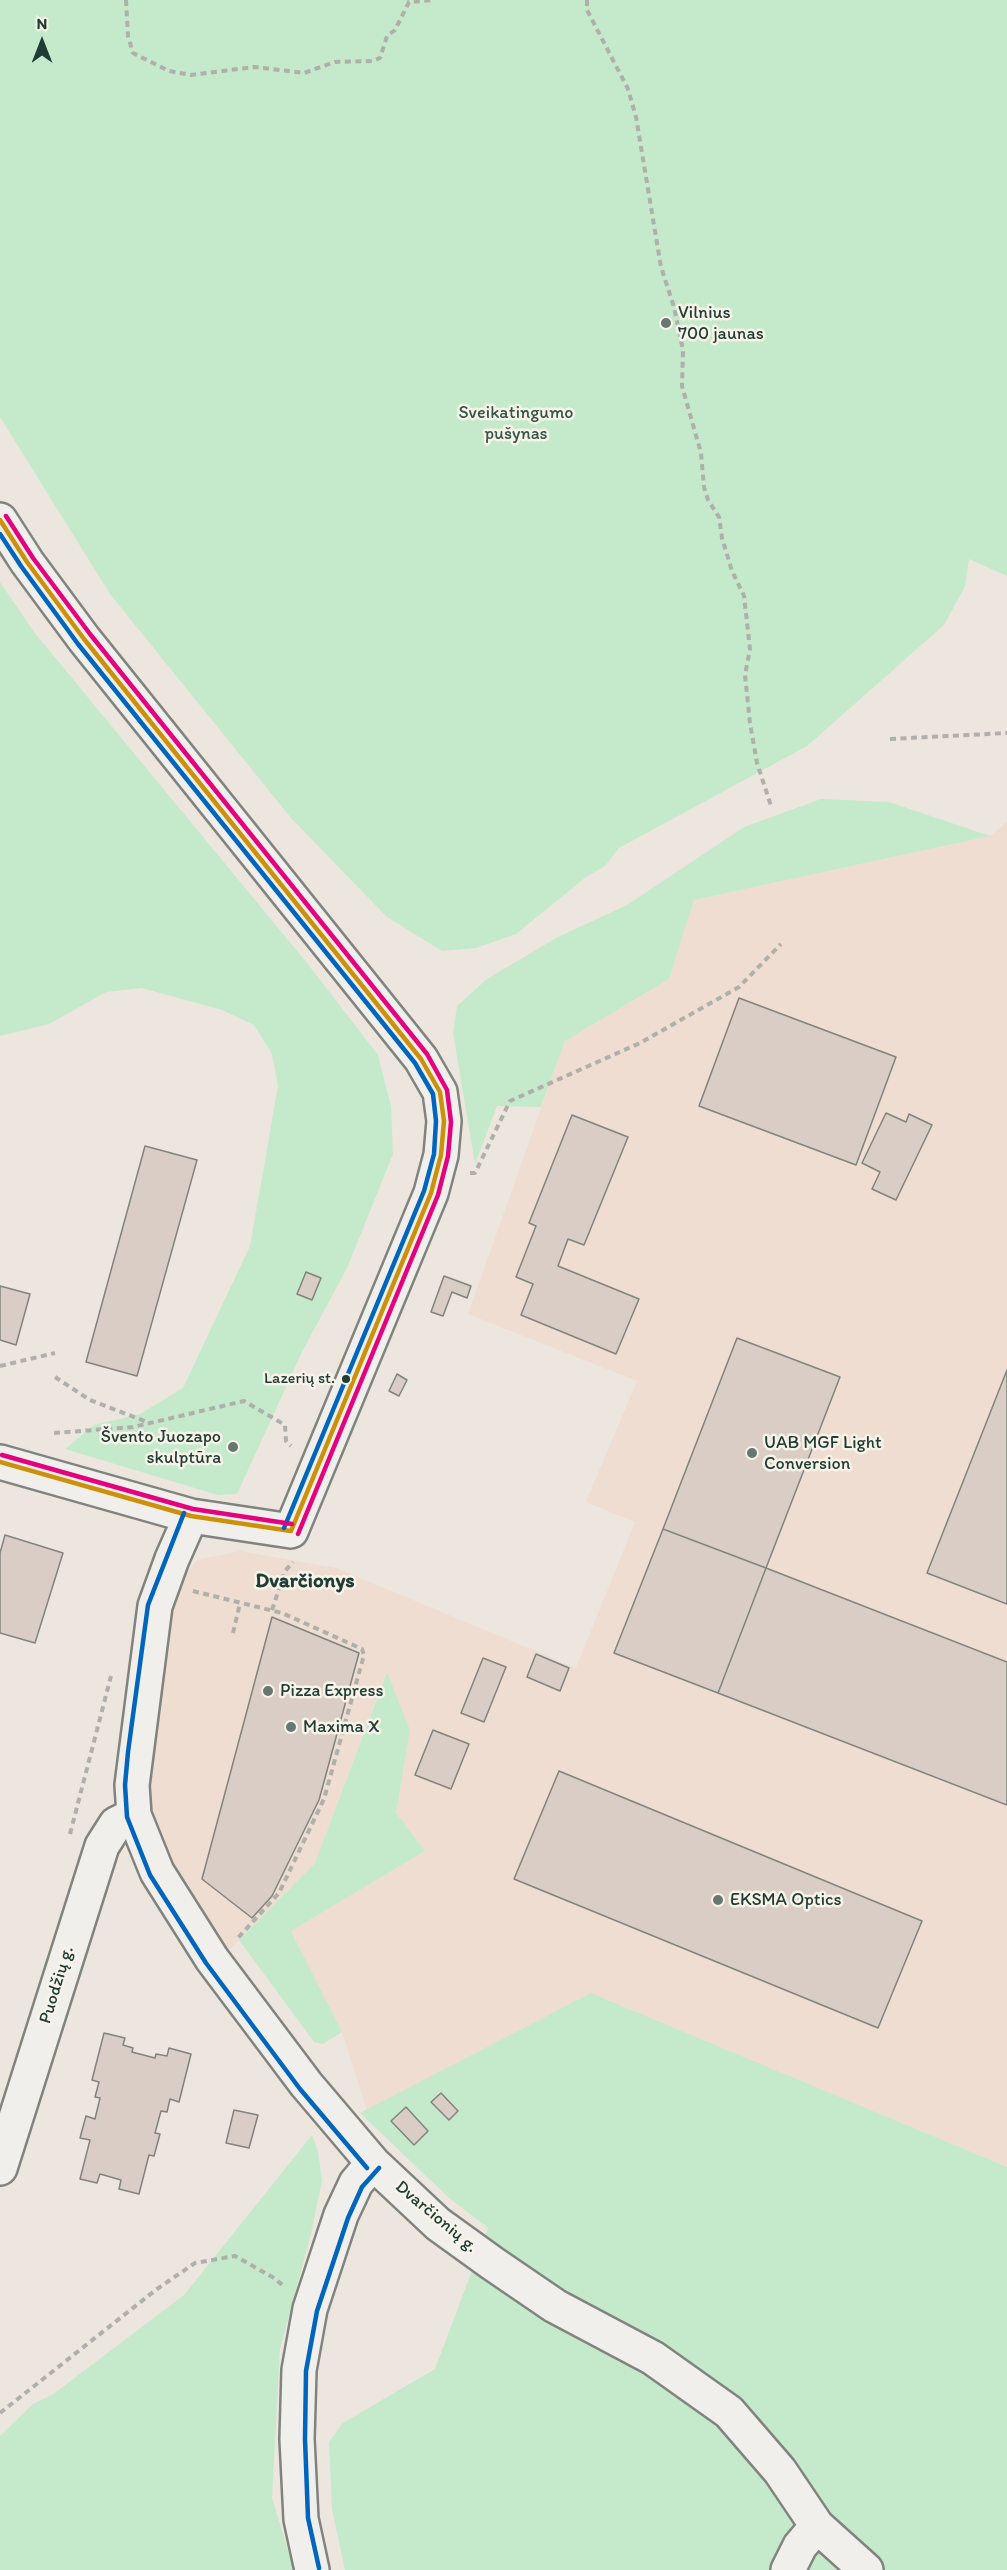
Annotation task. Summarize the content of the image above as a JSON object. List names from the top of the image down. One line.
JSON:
{"streets":{"street":["Puodžių g.","Dvarčionių g."]},"crossings":[["Puodžių g.","Dvarčionių g."]],"districts":["Dvarčionys"],"parks":["Sveikatingumo pušynas"],"places":["Vilnius 700 jaunas","Lazerių st.","Švento Juozapo skulptūra","UAB MGF Light Conversion","Pizza Express","Maxima X","EKSMA Optics"],"north":"top"}
